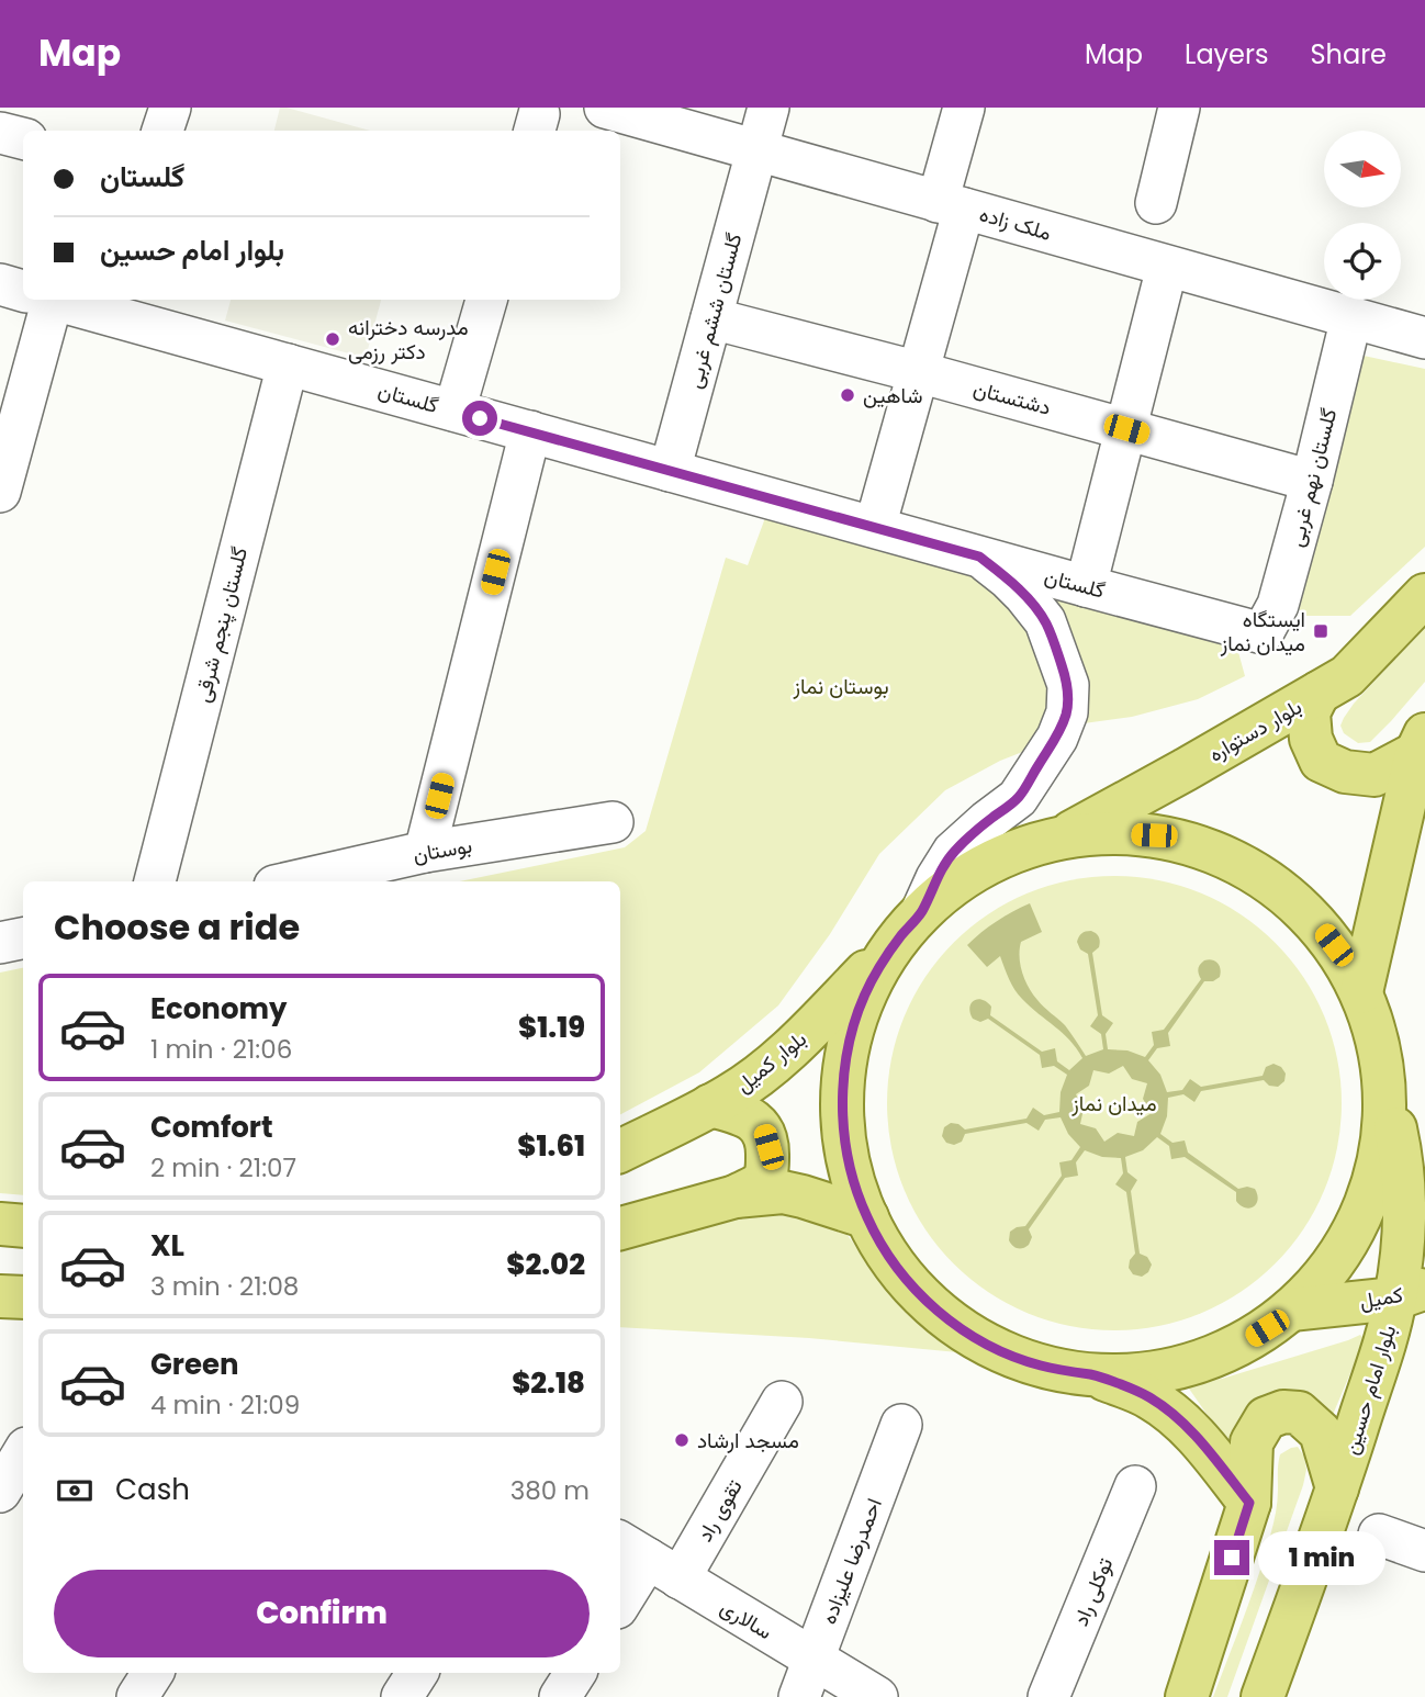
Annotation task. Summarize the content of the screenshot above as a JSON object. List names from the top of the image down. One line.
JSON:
{"streets":{"main road":["بلوار دستواره","بلوار کمیل","کمیل","بلوار امام حسین"],"street":["ملک زاده","گلستان ششم غربی","گلستان","دشتستان","گلستان نهم غربی","گلستان پنجم شرقی","بوستان","تقوی راد","احمدرضا علیزاده","توکلی راد","سالاری"]},"crossings":[["ملک زاده","گلستان ششم غربی"],["ملک زاده","گلستان نهم غربی"],["گلستان ششم غربی","گلستان"],["گلستان ششم غربی","دشتستان"],["گلستان","گلستان نهم غربی"],["گلستان","گلستان پنجم شرقی"],["دشتستان","گلستان نهم غربی"],["کمیل","بلوار امام حسین"],["تقوی راد","سالاری"],["احمدرضا علیزاده","سالاری"]],"parks":["بوستان نماز","میدان نماز"],"places":{"other":["مدرسه دخترانه دکتر رزمی","شاهین","مسجد ارشاد"],"transit":["ایستگاه میدان نماز"]},"north":"right","page":{"header":"Map","nav":["Map","Layers","Share"],"banner":["گلستان","بلوار امام حسین"],"heading":"Choose a ride","list":[{"name":"Economy","note":"1 min · 21:06","value":"$1.19"},{"name":"Comfort","note":"2 min · 21:07","value":"$1.61"},{"name":"XL","note":"3 min · 21:08","value":"$2.02"},{"name":"Green","note":"4 min · 21:09","value":"$2.18"}],"pay":["Cash","380 m"],"bubble":"1 min","buttons":"Confirm"}}
